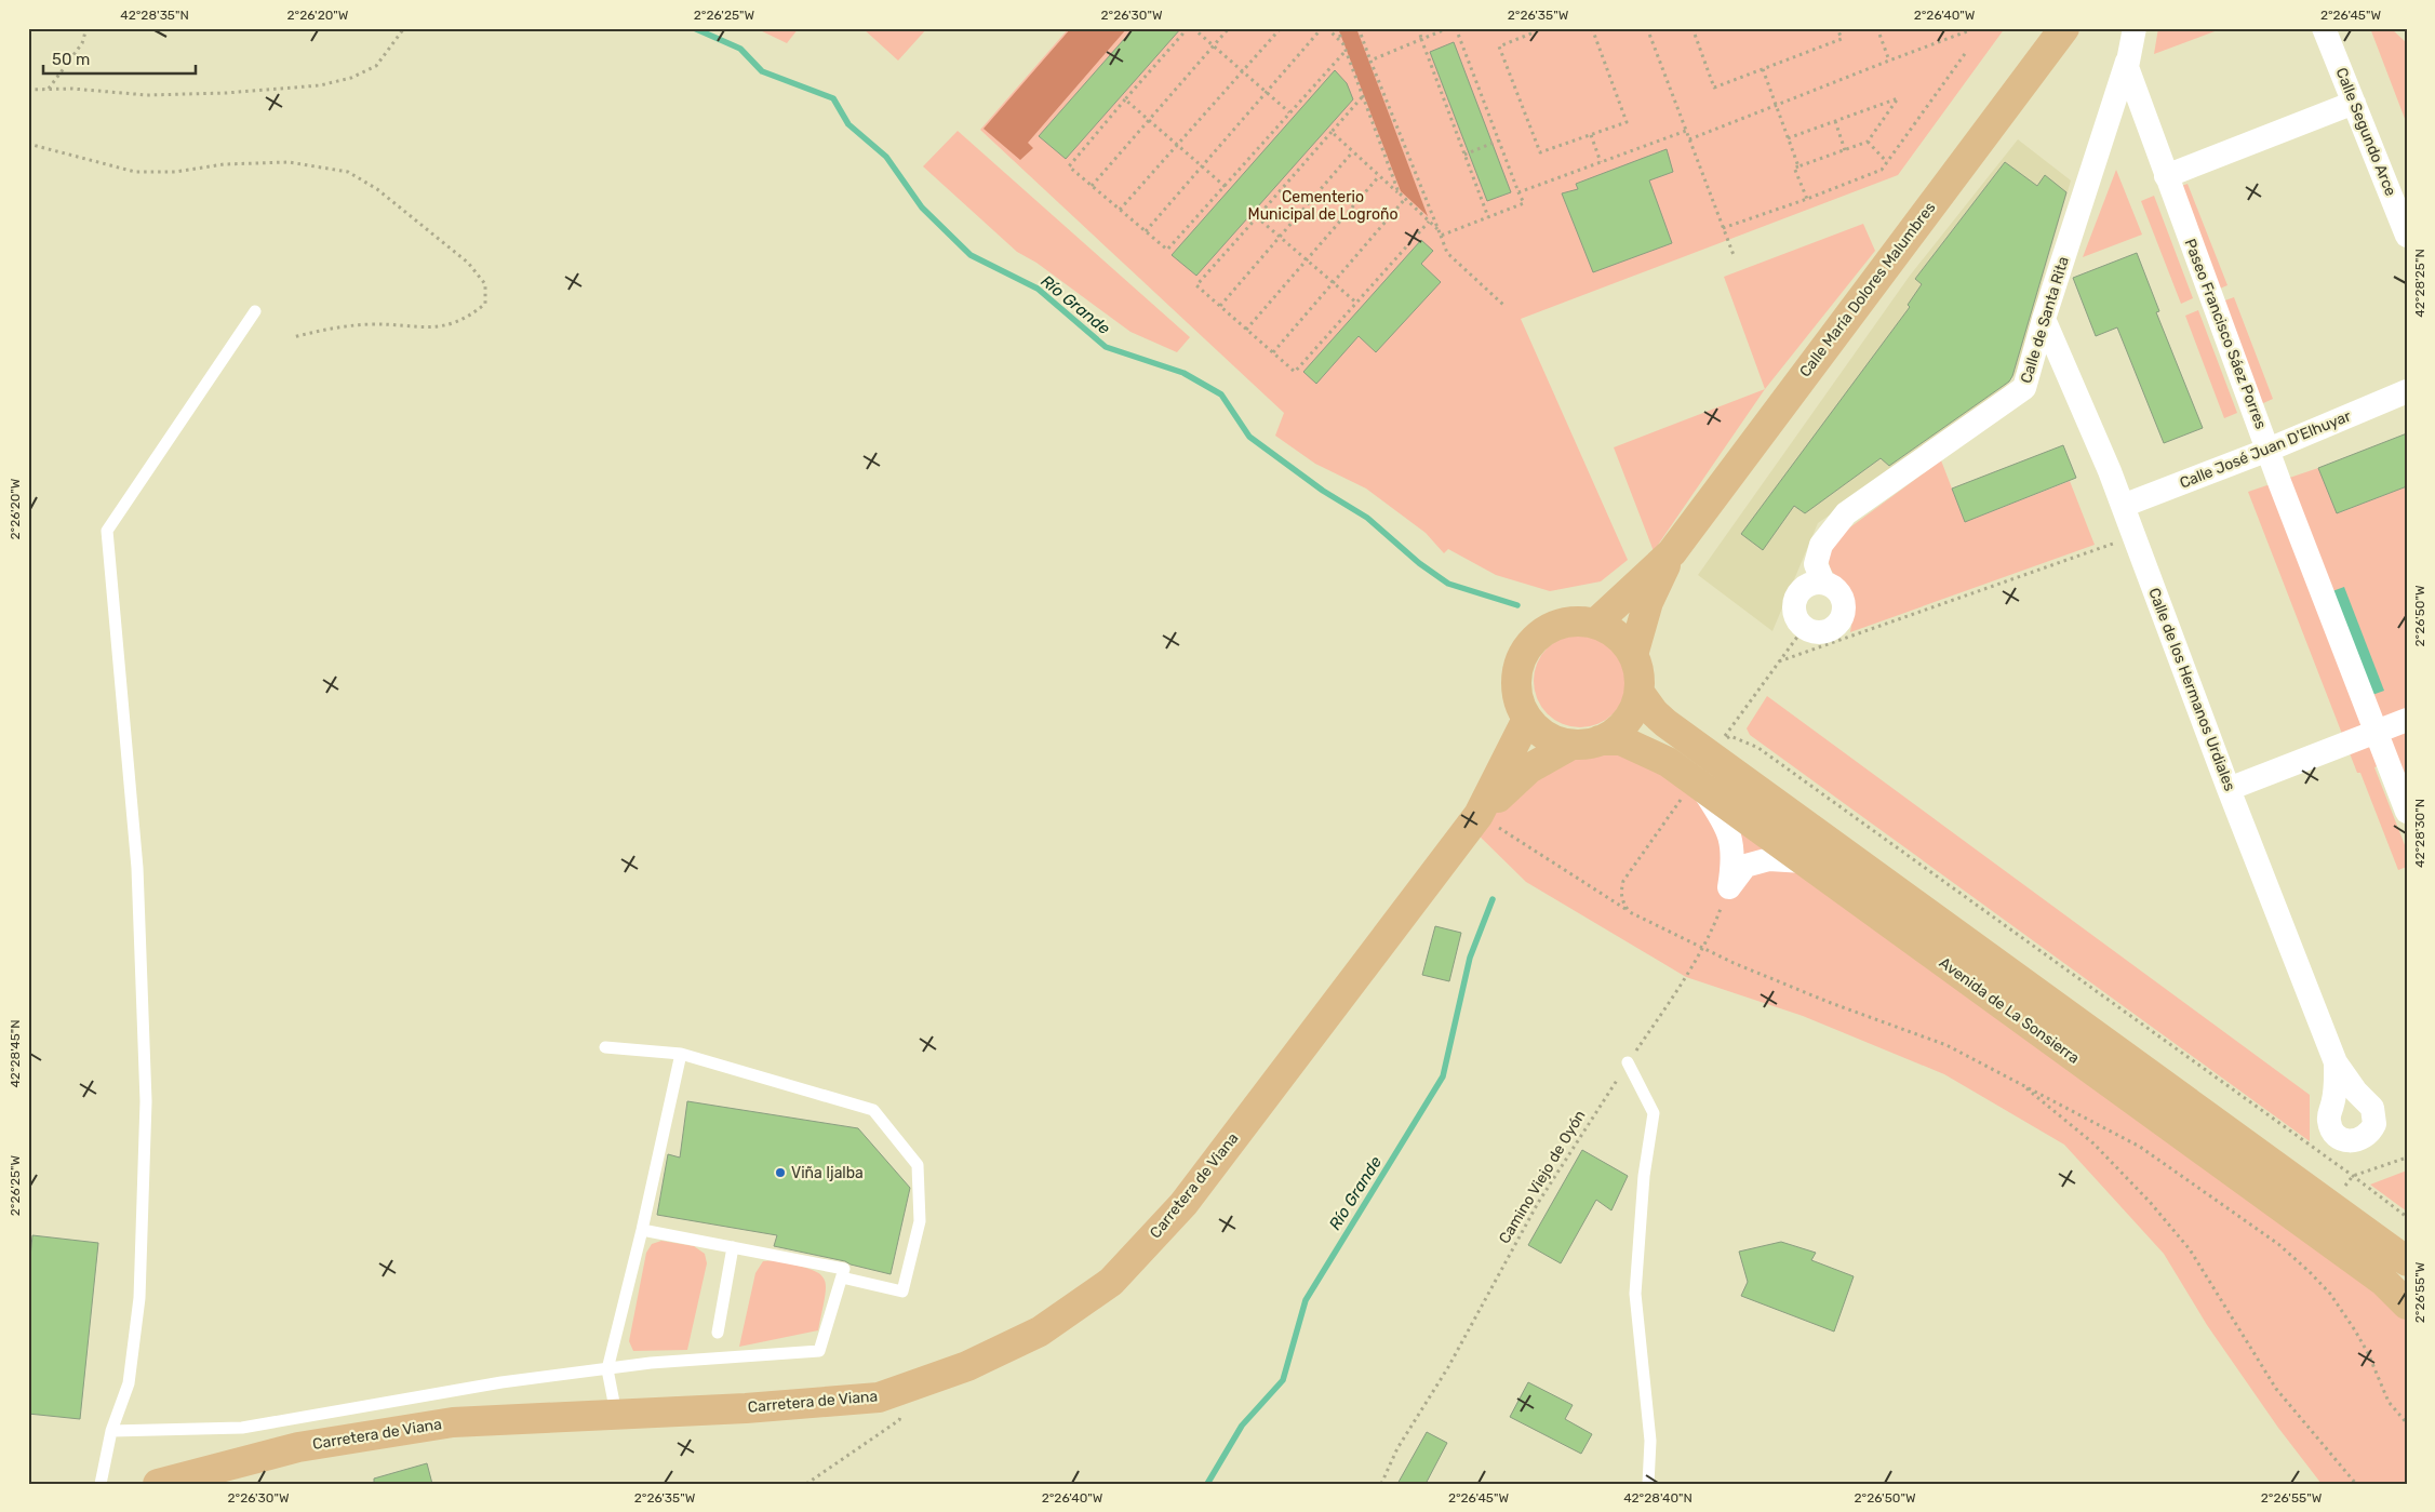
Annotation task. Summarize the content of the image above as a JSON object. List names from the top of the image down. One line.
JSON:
{"streets":{"main road":["Calle María Dolores Malumbres","Avenida de La Sonsierra","Carretera de Viana"],"street":["Calle Segundo Arce","Calle de Santa Rita","Paseo Francisco Sáez Porres","Calle José Juan D'Elhuyar","Calle de los Hermanos Urdiales"],"path":["Camino Viejo de Oyón"]},"crossings":[["Calle María Dolores Malumbres","Avenida de La Sonsierra"],["Calle María Dolores Malumbres","Carretera de Viana"],["Calle de Santa Rita","Paseo Francisco Sáez Porres"],["Calle de Santa Rita","Calle de los Hermanos Urdiales"],["Paseo Francisco Sáez Porres","Calle José Juan D'Elhuyar"],["Calle José Juan D'Elhuyar","Calle de los Hermanos Urdiales"],["Avenida de La Sonsierra","Carretera de Viana"]],"water":["Río Grande"],"parks":["Cementerio Municipal de Logroño"],"places":["Viña Ijalba"],"scale_bar":"50 m","coordinates":["42°28'35\"N","2°26'20\"W","2°26'25\"W","2°26'30\"W","2°26'35\"W","2°26'40\"W","2°26'45\"W","42°28'25\"N","2°26'50\"W","42°28'30\"N","42°28'45\"N","2°26'55\"W","42°28'40\"N"]}
